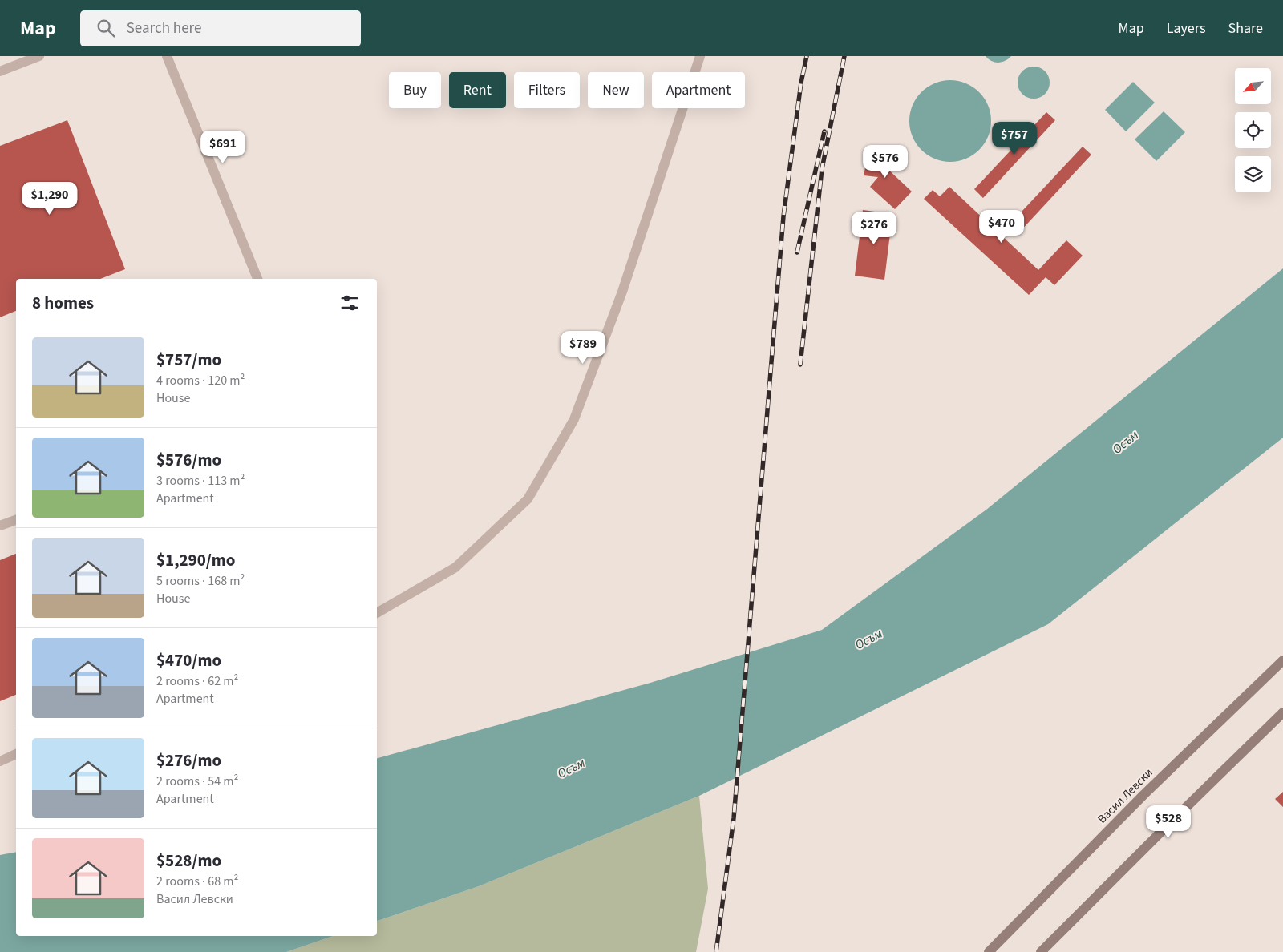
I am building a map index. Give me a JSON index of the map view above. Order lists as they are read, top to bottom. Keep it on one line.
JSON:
{"streets":{"main road":["Васил Левски"]},"water":["Осъм"],"north":"bottom left","page":{"header":"Map","search":"Search here","nav":["Map","Layers","Share"],"chip":["Buy","Rent","Filters","New","Apartment"],"price":["$757","$691","$576","$1,290","$470","$276","$789","$528"],"heading":"8 homes","list":[{"name":"$757/mo","note":"4 rooms · 120 m² · House"},{"name":"$576/mo","note":"3 rooms · 113 m² · Apartment"},{"name":"$1,290/mo","note":"5 rooms · 168 m² · House"},{"name":"$470/mo","note":"2 rooms · 62 m² · Apartment"},{"name":"$276/mo","note":"2 rooms · 54 m² · Apartment"},{"name":"$528/mo","note":"2 rooms · 68 m² · Васил Левски"}]}}
